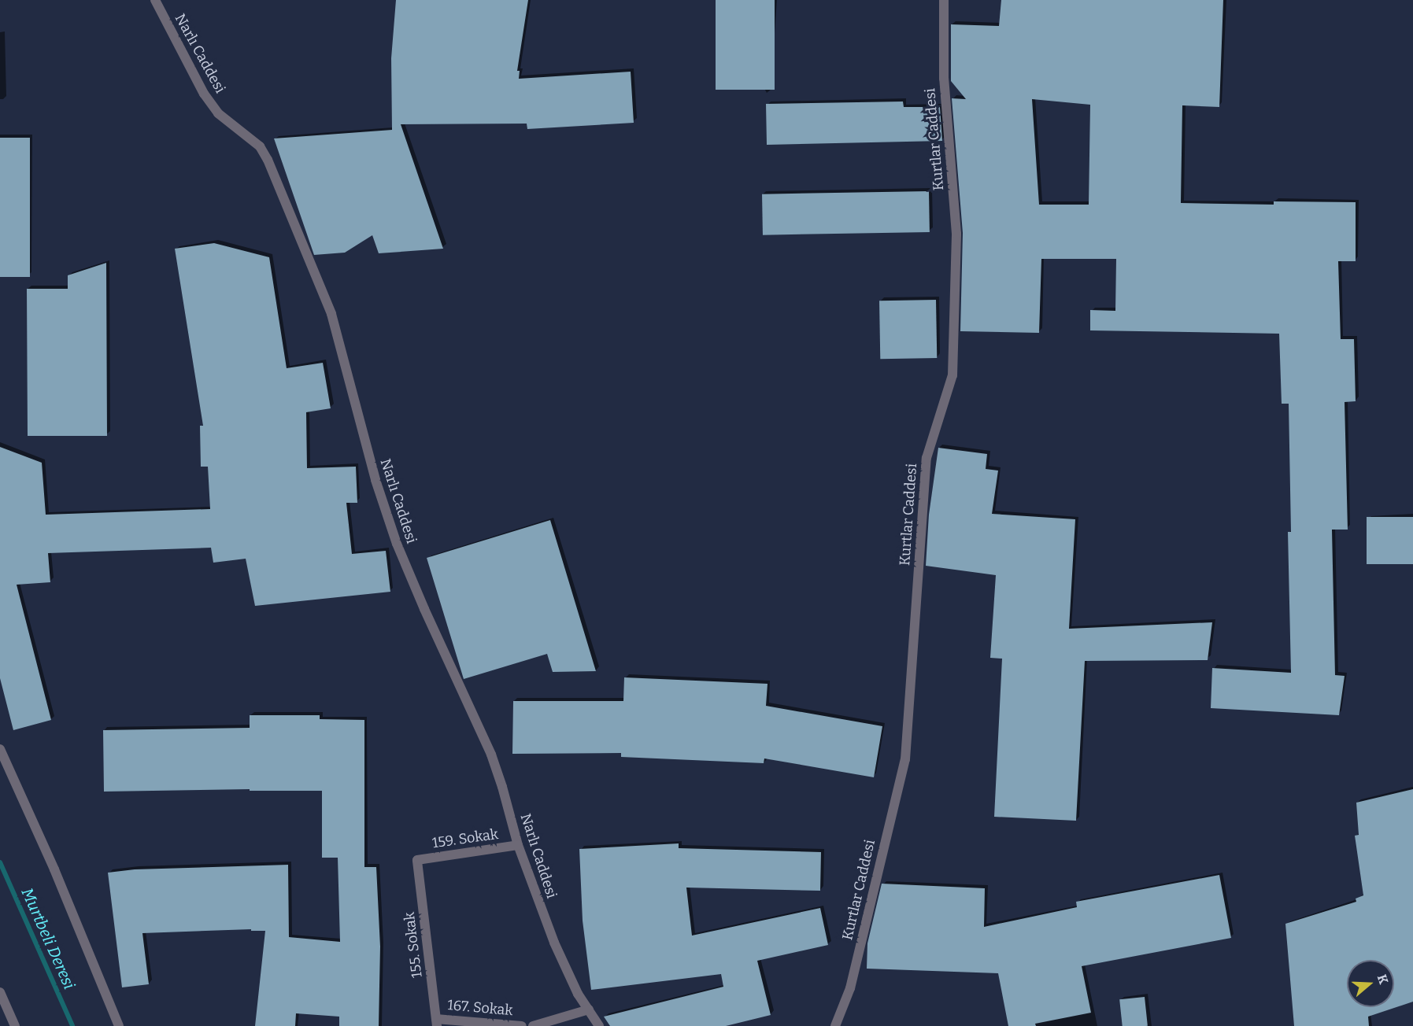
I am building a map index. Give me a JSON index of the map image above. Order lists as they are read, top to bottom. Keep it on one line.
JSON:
{"streets":{"street":["Narlı Caddesi","Kurtlar Caddesi","159. Sokak","155. Sokak","167. Sokak"]},"crossings":[["Narlı Caddesi","159. Sokak"],["159. Sokak","155. Sokak"],["155. Sokak","167. Sokak"]],"water":["Murtbeli Deresi"],"north":"right"}
